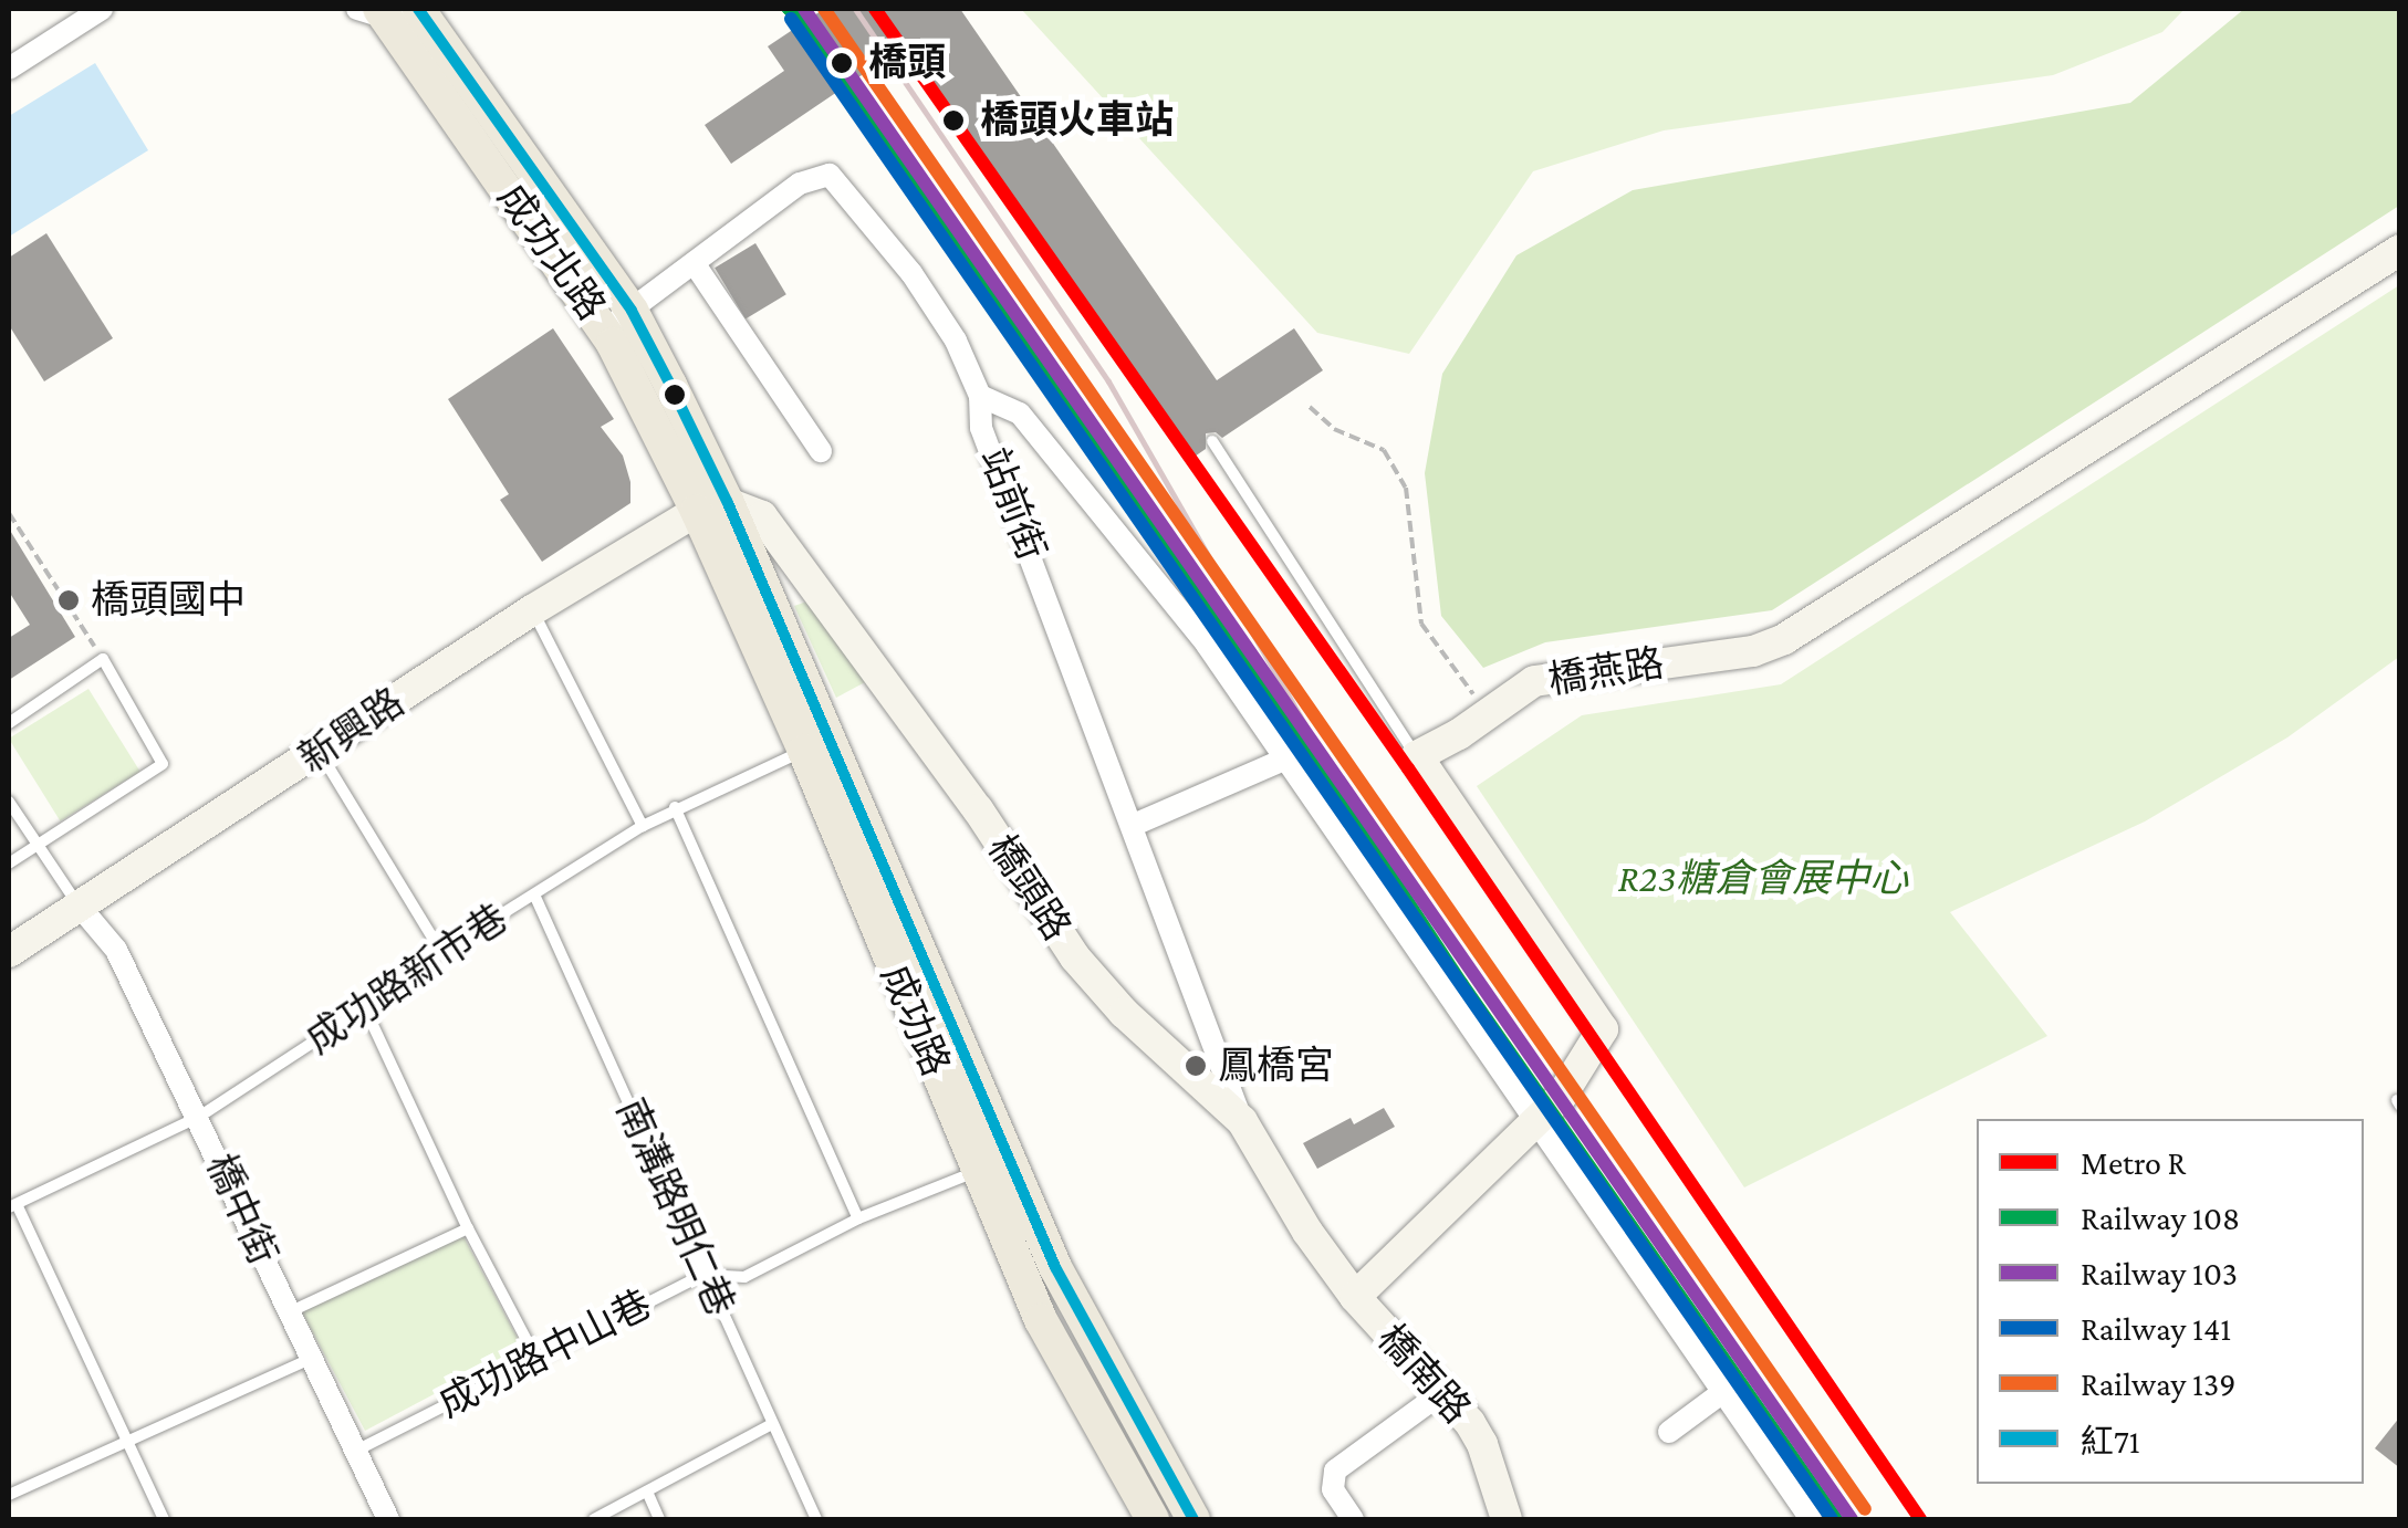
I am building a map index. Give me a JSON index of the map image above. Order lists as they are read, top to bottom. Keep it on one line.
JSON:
{"streets":{"main road":["成功北路","成功路"],"street":["站前街","橋燕路","新興路","橋頭路","橋中街","橋南路"],"lane":["成功路新市巷","南溝路明仁巷","成功路中山巷"]},"crossings":[["成功北路","站前街"],["成功北路","新興路"],["成功北路","橋頭路"],["成功北路","成功路"],["站前街","橋頭路"],["新興路","橋頭路"],["新興路","成功路"],["新興路","橋中街"],["橋頭路","成功路"],["橋頭路","橋南路"],["成功路新市巷","成功路"],["成功路新市巷","南溝路明仁巷"],["成功路新市巷","橋中街"],["成功路","成功路中山巷"],["南溝路明仁巷","成功路中山巷"],["橋中街","成功路中山巷"]],"parks":["R23糖倉會展中心"],"places":["橋頭","橋頭火車站","橋頭國中","鳳橋宮"],"lines":["metro line R","rail line 108","rail line 103","rail line 139","transit line 紅71","rail line 141"],"legend":["Metro R","Railway 108","Railway 103","Railway 141","Railway 139","紅71"]}
